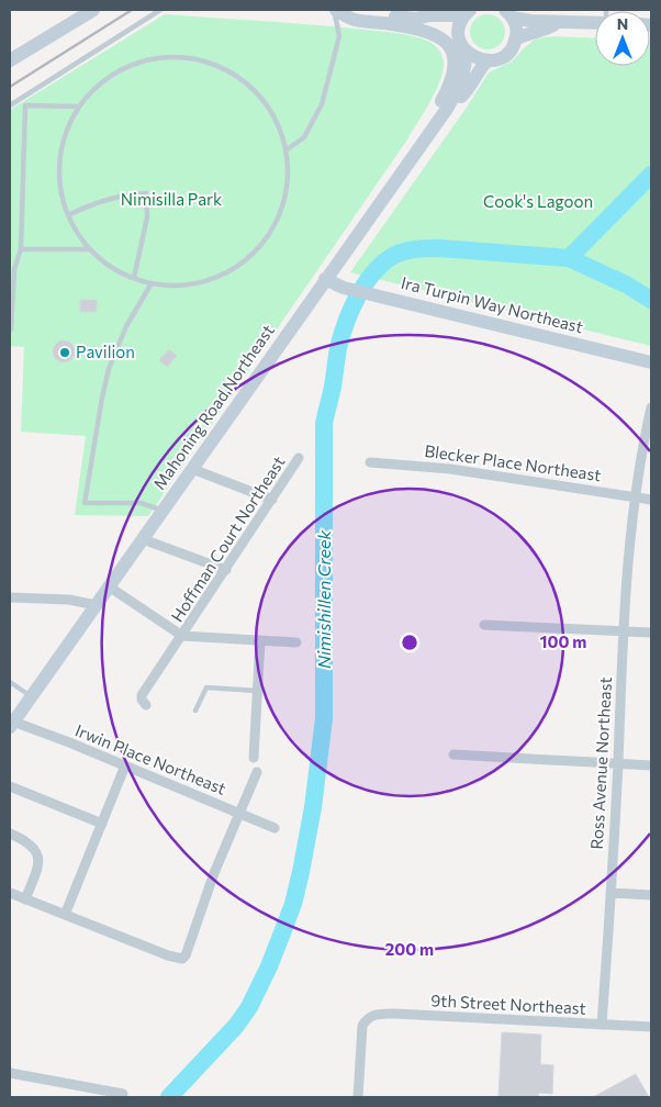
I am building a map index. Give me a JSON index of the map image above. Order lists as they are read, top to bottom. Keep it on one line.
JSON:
{"streets":{"main road":["Ira Turpin Way Northeast","Mahoning Road Northeast"],"street":["Blecker Place Northeast","Hoffman Court Northeast","Irwin Place Northeast","Ross Avenue Northeast","9th Street Northeast"]},"crossings":[["Ira Turpin Way Northeast","Mahoning Road Northeast"],["Mahoning Road Northeast","Irwin Place Northeast"],["Blecker Place Northeast","Ross Avenue Northeast"],["Ross Avenue Northeast","9th Street Northeast"]],"water":["Nimishillen Creek"],"parks":["Nimisilla Park","Cook's Lagoon"],"places":["Pavilion"],"north":"top","rings":["100 m","200 m"]}
